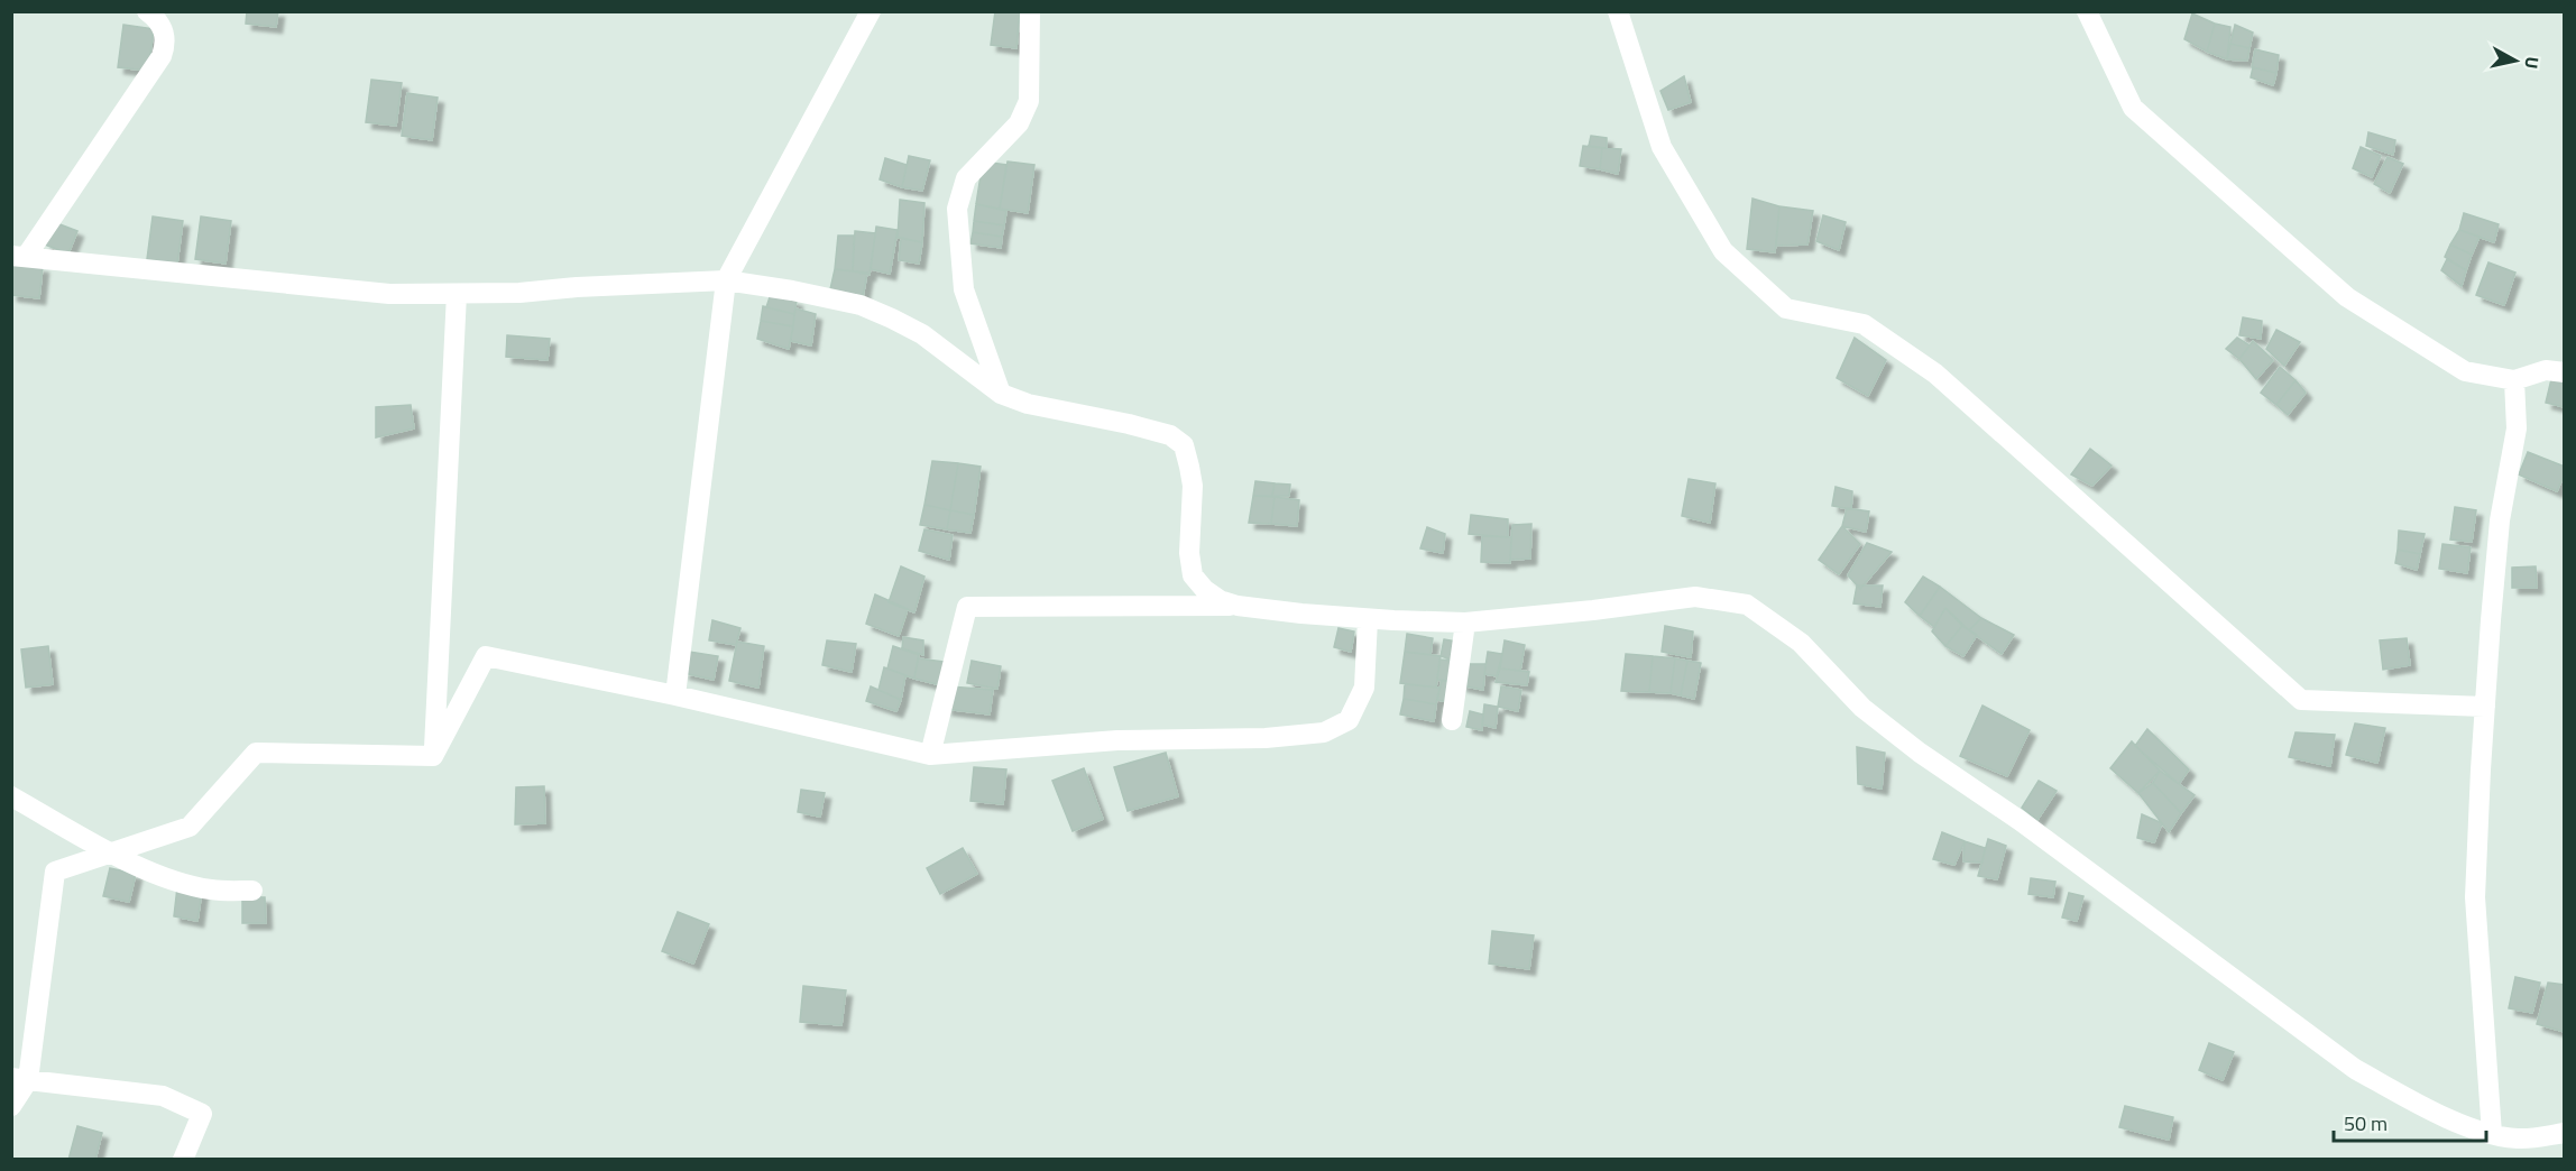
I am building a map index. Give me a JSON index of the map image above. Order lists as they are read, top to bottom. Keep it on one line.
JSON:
{"scale_bar":"50 m","north":"right"}
